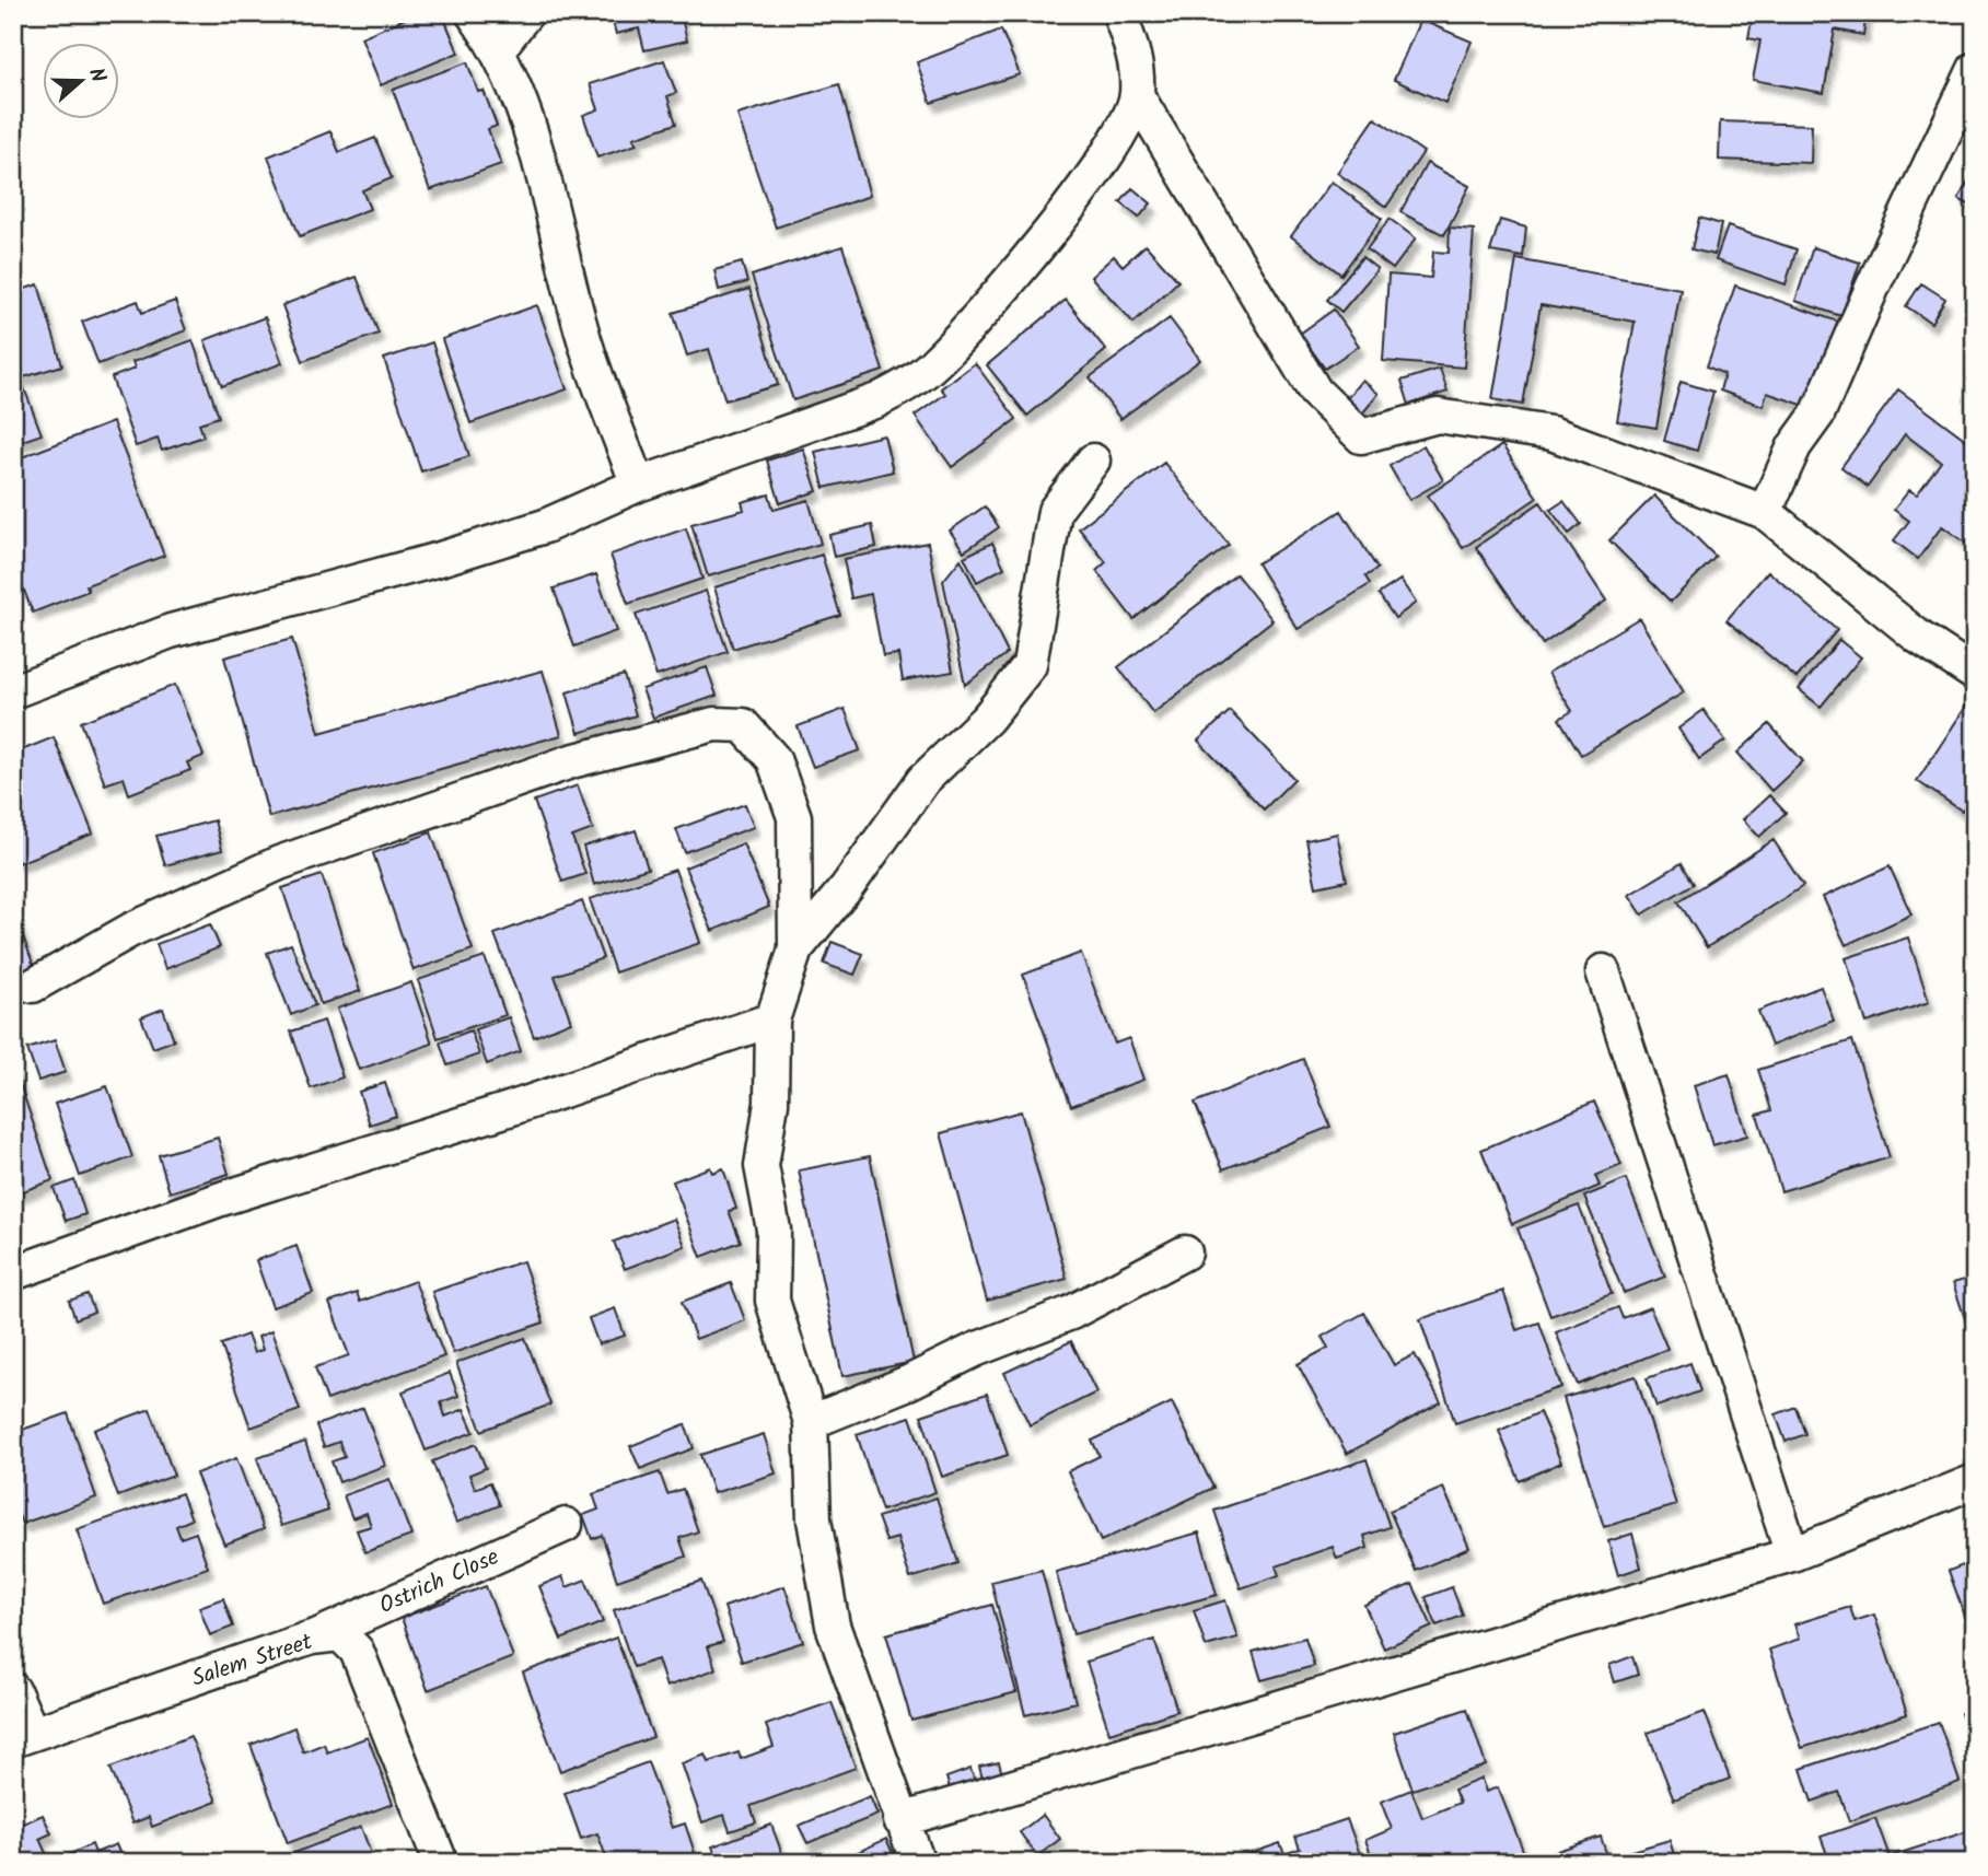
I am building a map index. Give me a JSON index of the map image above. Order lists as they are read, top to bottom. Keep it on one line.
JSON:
{"streets":{"street":["Ostrich Close","Salem Street"]},"crossings":[["Ostrich Close","Salem Street"]],"north":"right"}
